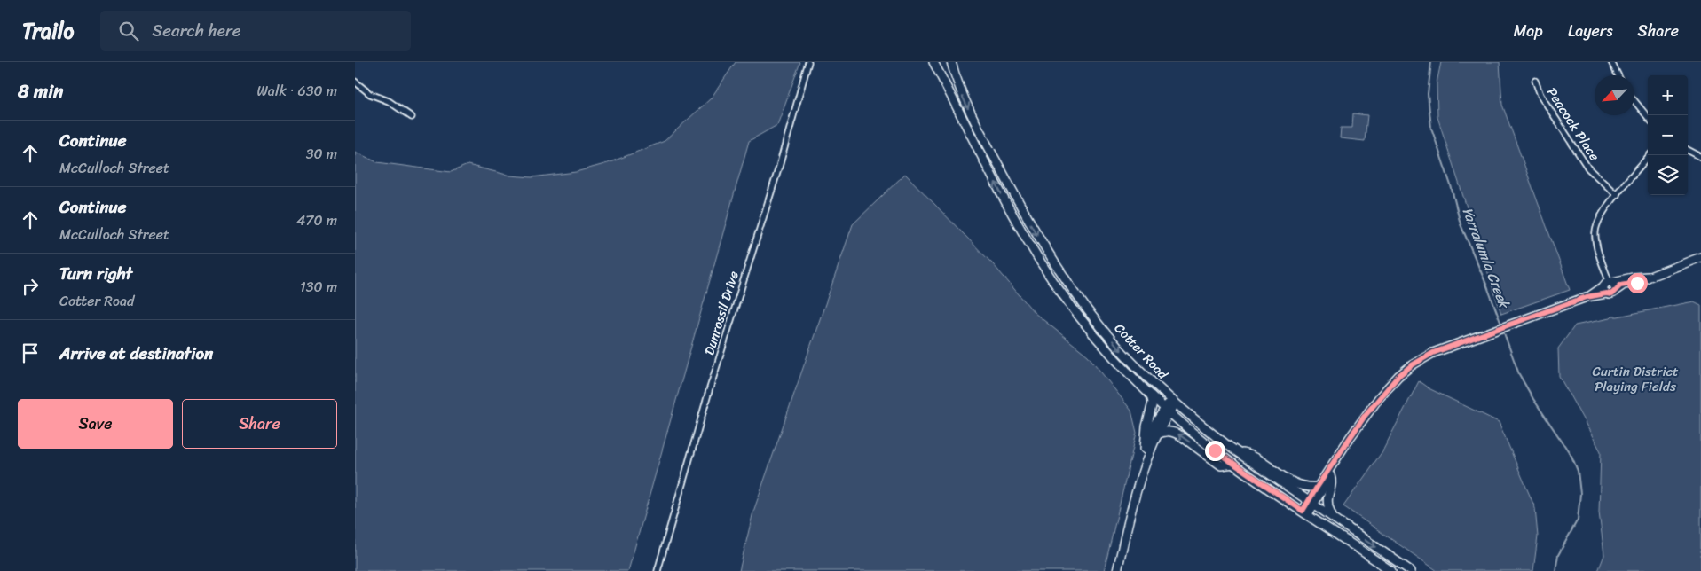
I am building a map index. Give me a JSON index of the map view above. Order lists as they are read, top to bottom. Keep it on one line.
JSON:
{"streets":{"main road":["Cotter Road"],"street":["Peacock Place","Dunrossil Drive"]},"water":["Yarralumla Creek"],"parks":["Curtin District Playing Fields"],"north":"bottom left","page":{"header":"Trailo","search":"Search here","nav":["Map","Layers","Share"],"heading":["8 min","Walk · 630 m"],"map_buttons":["+","−"],"list":[["Continue","McCulloch Street","30 m"],["Continue","McCulloch Street","470 m"],["Turn right","Cotter Road","130 m"],"Arrive at destination"],"buttons":["Save","Share"]}}
